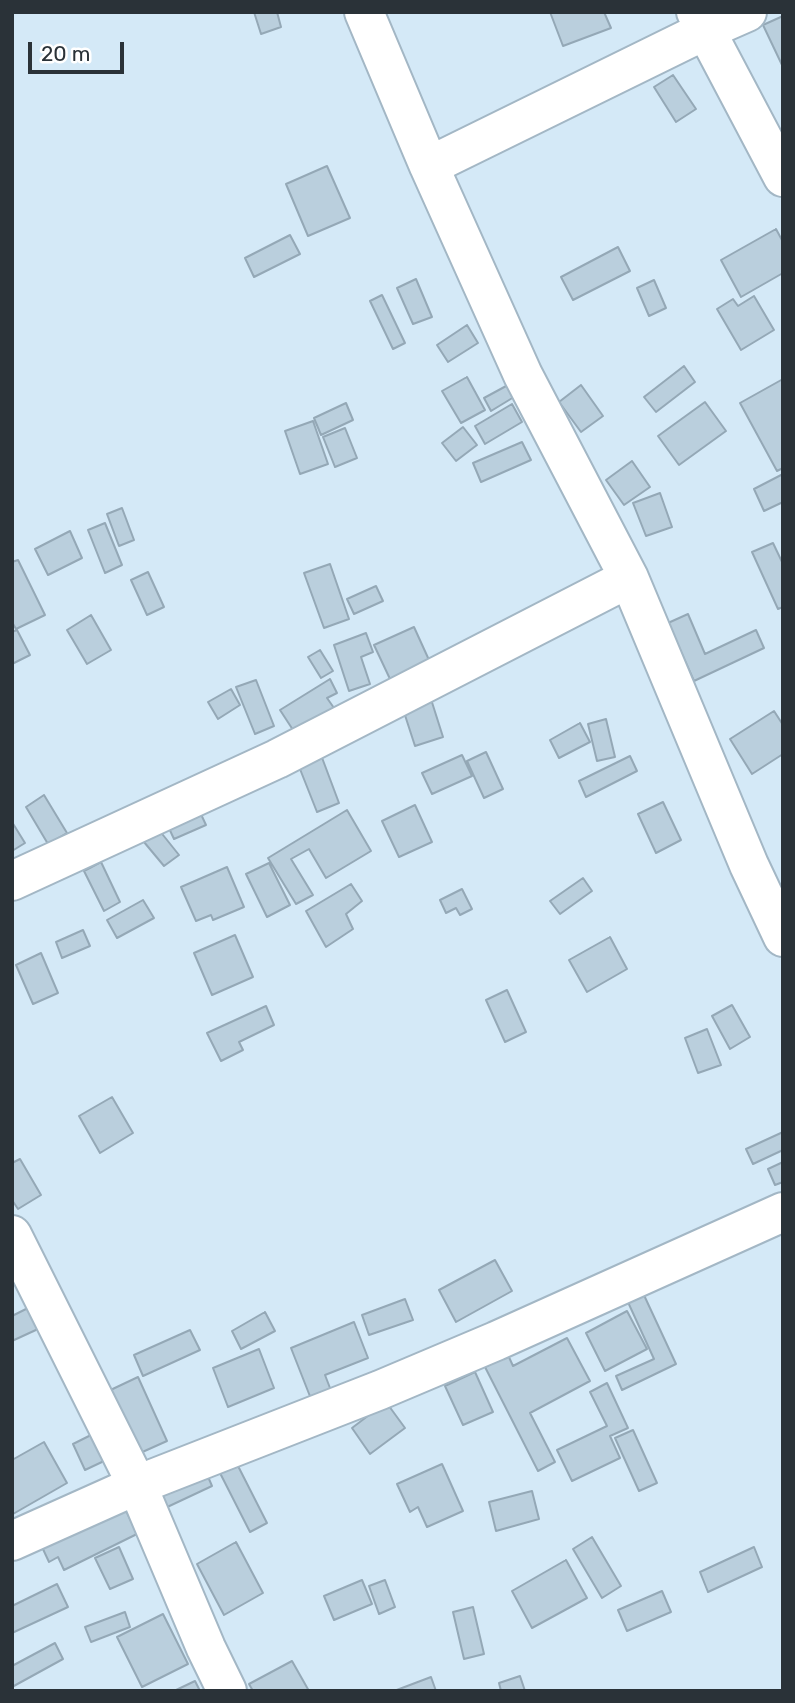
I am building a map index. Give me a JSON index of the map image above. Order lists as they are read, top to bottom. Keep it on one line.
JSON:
{"scale_bar":"20 m"}
